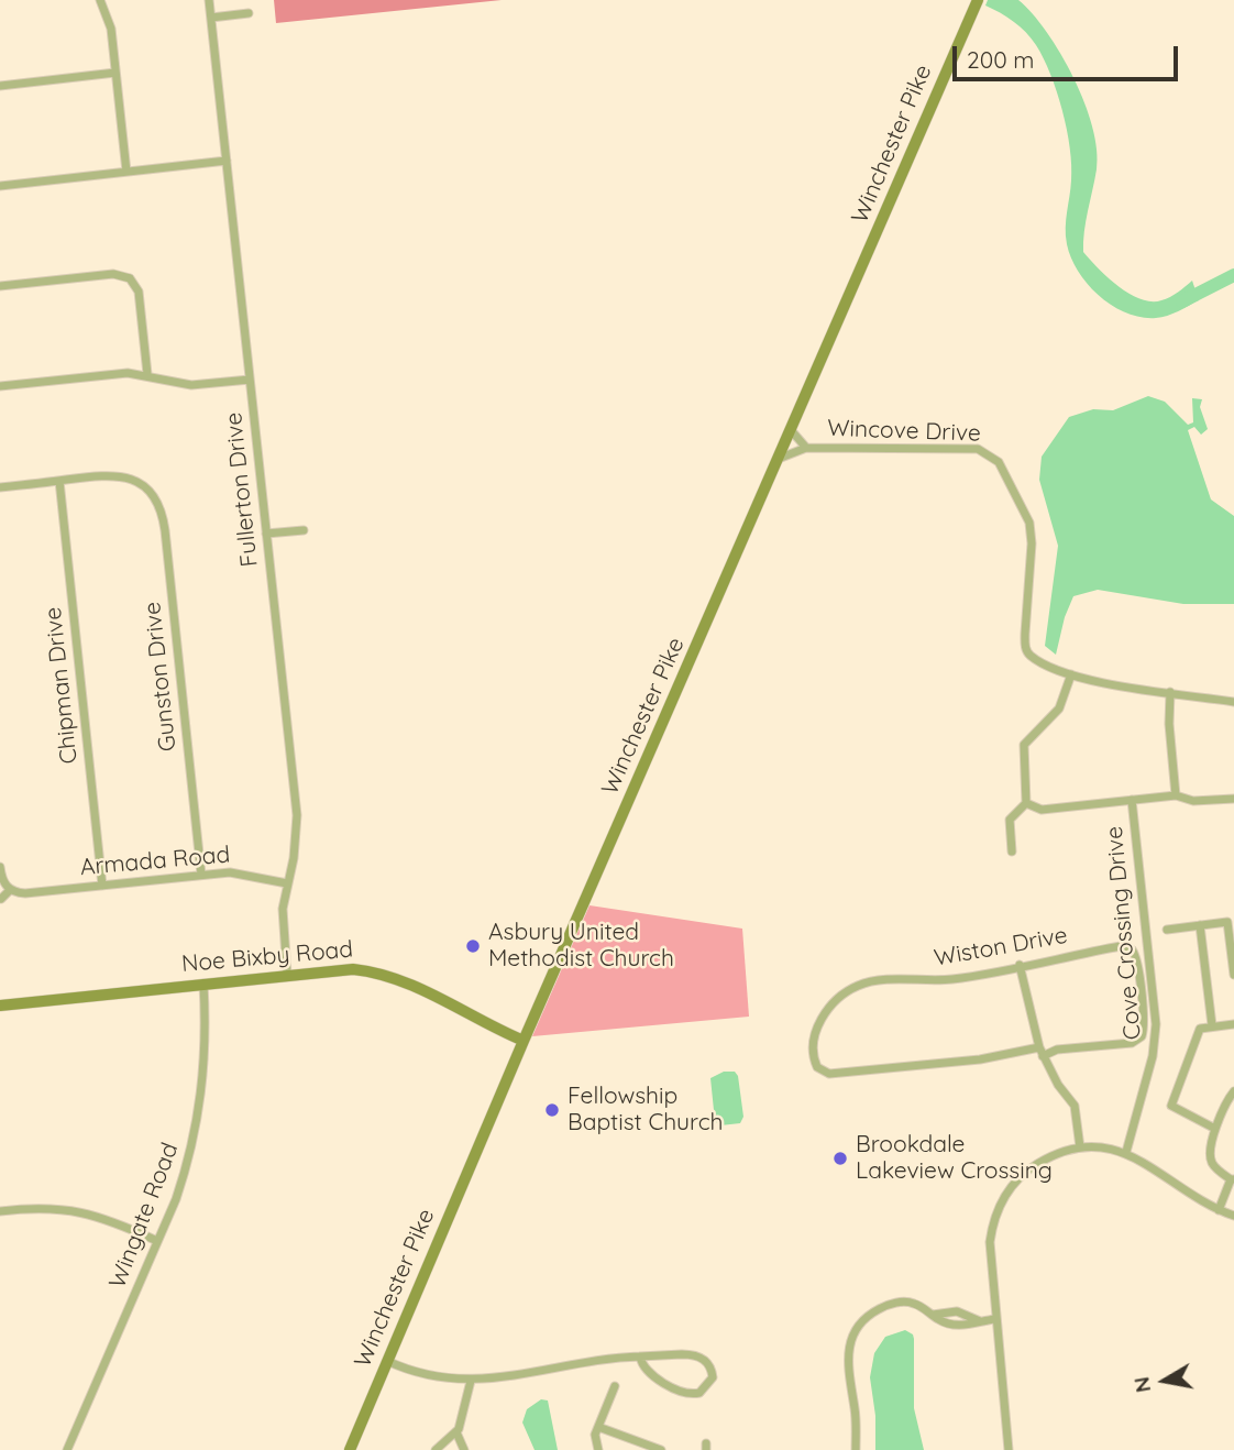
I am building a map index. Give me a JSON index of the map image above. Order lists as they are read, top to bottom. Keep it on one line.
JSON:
{"streets":{"main road":["Winchester Pike","Noe Bixby Road"],"street":["Wincove Drive","Fullerton Drive","Gunston Drive","Chipman Drive","Armada Road","Cove Crossing Drive","Wiston Drive","Wingate Road"]},"crossings":[["Winchester Pike","Wincove Drive"],["Winchester Pike","Noe Bixby Road"],["Fullerton Drive","Armada Road"],["Fullerton Drive","Noe Bixby Road"],["Gunston Drive","Chipman Drive"],["Gunston Drive","Armada Road"],["Chipman Drive","Armada Road"],["Noe Bixby Road","Wingate Road"]],"places":["Asbury United Methodist Church","Fellowship Baptist Church","Brookdale Lakeview Crossing"],"scale_bar":"200 m","north":"left"}
